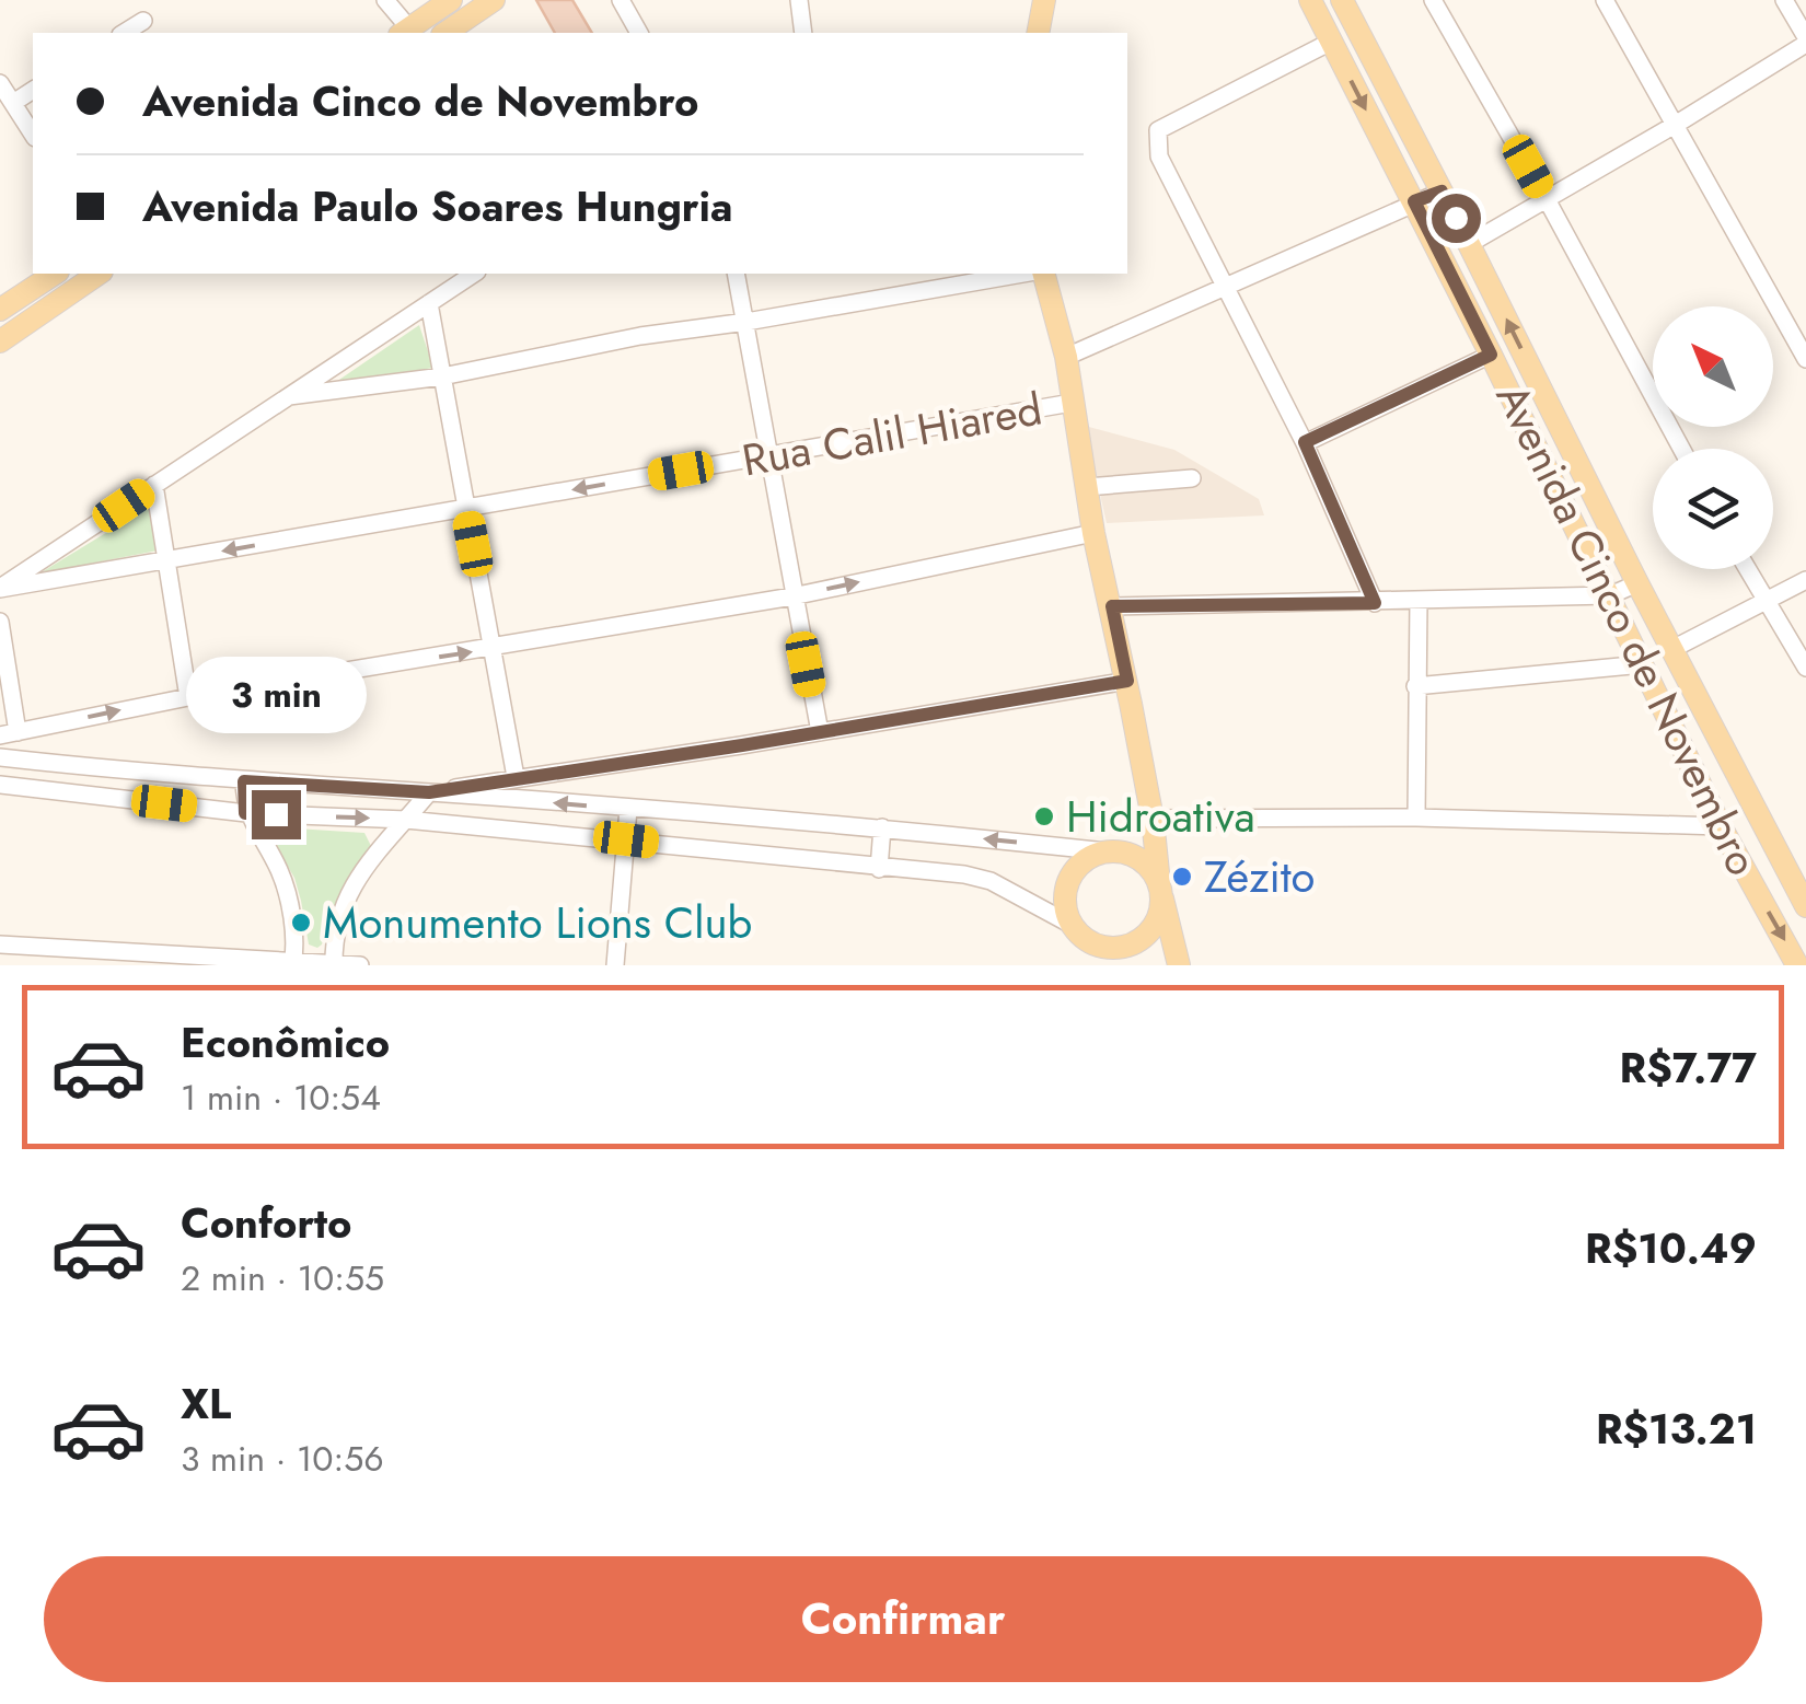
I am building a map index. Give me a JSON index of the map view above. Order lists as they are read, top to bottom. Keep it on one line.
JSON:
{"streets":{"main road":["Avenida Cinco de Novembro"],"street":["Rua Calil Hiared"]},"places":["Hidroativa","Zézito","Monumento Lions Club"],"north":"top left","page":{"banner":["Avenida Cinco de Novembro","Avenida Paulo Soares Hungria"],"bubble":"3 min","list":[{"name":"Econômico","note":"1 min · 10:54","value":"R$7.77"},{"name":"Conforto","note":"2 min · 10:55","value":"R$10.49"},{"name":"XL","note":"3 min · 10:56","value":"R$13.21"}],"buttons":"Confirmar"}}
